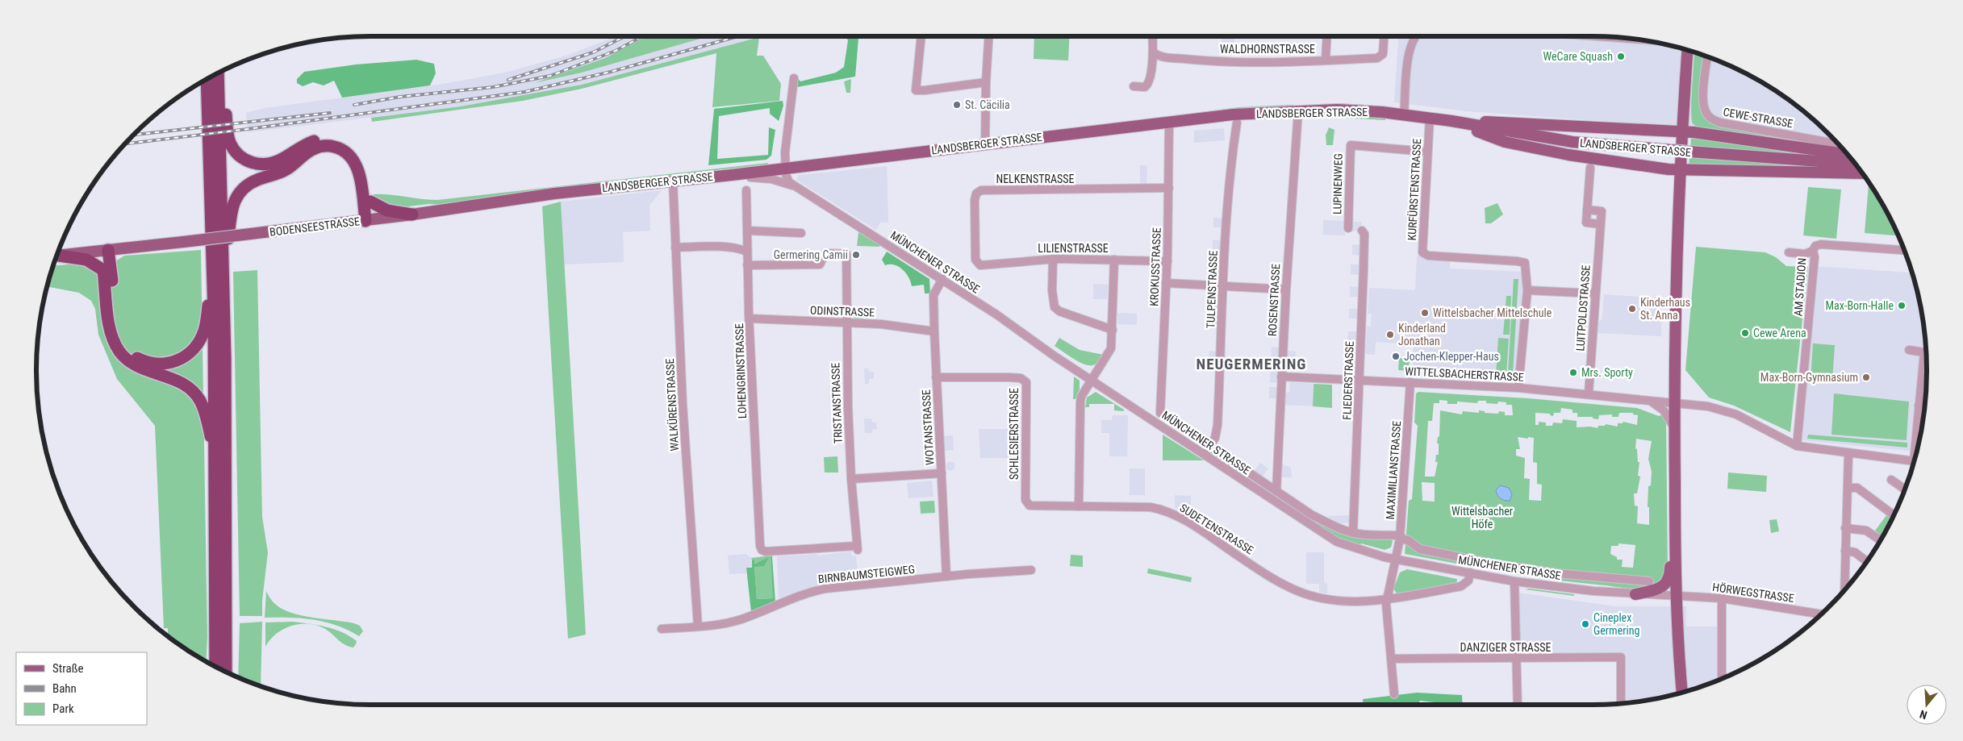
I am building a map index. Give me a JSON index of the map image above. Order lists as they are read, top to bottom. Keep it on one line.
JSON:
{"streets":{"main road":["LANDSBERGER STRASSE","BODENSEESTRASSE"],"street":["WALDHORNSTRASSE","CEWE-STRASSE","NELKENSTRASSE","LUPINENWEG","KURFÜRSTENSTRASSE","LILIENSTRASSE","MÜNCHENER STRASSE","KROKUSSTRASSE","AM STADION","TULPENSTRASSE","ROSENSTRASSE","LUITPOLDSTRASSE","ODINSTRASSE","LOHENGRINSTRASSE","WITTELSBACHERSTRASSE","FLIEDERSTRASSE","TRISTANSTRASSE","WALKÜRENSTRASSE","WOTANSTRASSE","SCHLESIERSTRASSE","MAXIMILIANSTRASSE","SUDETENSTRASSE","BIRNBAUMSTEIGWEG","HÖRWEGSTRASSE","DANZIGER STRASSE"]},"crossings":[["LANDSBERGER STRASSE","KURFÜRSTENSTRASSE"],["LANDSBERGER STRASSE","BODENSEESTRASSE"],["LANDSBERGER STRASSE","MÜNCHENER STRASSE"],["LANDSBERGER STRASSE","KROKUSSTRASSE"],["LANDSBERGER STRASSE","ROSENSTRASSE"],["LANDSBERGER STRASSE","WALKÜRENSTRASSE"],["NELKENSTRASSE","LILIENSTRASSE"],["NELKENSTRASSE","KROKUSSTRASSE"],["LUPINENWEG","KURFÜRSTENSTRASSE"],["KURFÜRSTENSTRASSE","WITTELSBACHERSTRASSE"],["LILIENSTRASSE","KROKUSSTRASSE"],["MÜNCHENER STRASSE","KROKUSSTRASSE"],["MÜNCHENER STRASSE","TULPENSTRASSE"],["MÜNCHENER STRASSE","WOTANSTRASSE"],["MÜNCHENER STRASSE","MAXIMILIANSTRASSE"],["MÜNCHENER STRASSE","SUDETENSTRASSE"],["MÜNCHENER STRASSE","HÖRWEGSTRASSE"],["KROKUSSTRASSE","TULPENSTRASSE"],["AM STADION","WITTELSBACHERSTRASSE"],["ROSENSTRASSE","WITTELSBACHERSTRASSE"],["LUITPOLDSTRASSE","WITTELSBACHERSTRASSE"],["ODINSTRASSE","LOHENGRINSTRASSE"],["ODINSTRASSE","TRISTANSTRASSE"],["ODINSTRASSE","WOTANSTRASSE"],["LOHENGRINSTRASSE","TRISTANSTRASSE"],["WITTELSBACHERSTRASSE","FLIEDERSTRASSE"],["WITTELSBACHERSTRASSE","MAXIMILIANSTRASSE"],["WALKÜRENSTRASSE","BIRNBAUMSTEIGWEG"],["WOTANSTRASSE","SCHLESIERSTRASSE"],["WOTANSTRASSE","BIRNBAUMSTEIGWEG"],["SCHLESIERSTRASSE","SUDETENSTRASSE"],["MAXIMILIANSTRASSE","SUDETENSTRASSE"],["MAXIMILIANSTRASSE","DANZIGER STRASSE"]],"districts":["NEUGERMERING"],"parks":["Wittelsbacher Höfe"],"places":["WeCare Squash","St. Cäcilia","Germering Camii","Max-Born-Halle","Kinderhaus St. Anna","Wittelsbacher Mittelschule","Cewe Arena","Kinderland Jonathan","Jochen-Klepper-Haus","Mrs. Sporty","Max-Born-Gymnasium","Cineplex Germering"],"legend":["Straße","Bahn","Park"],"north":"bottom"}
